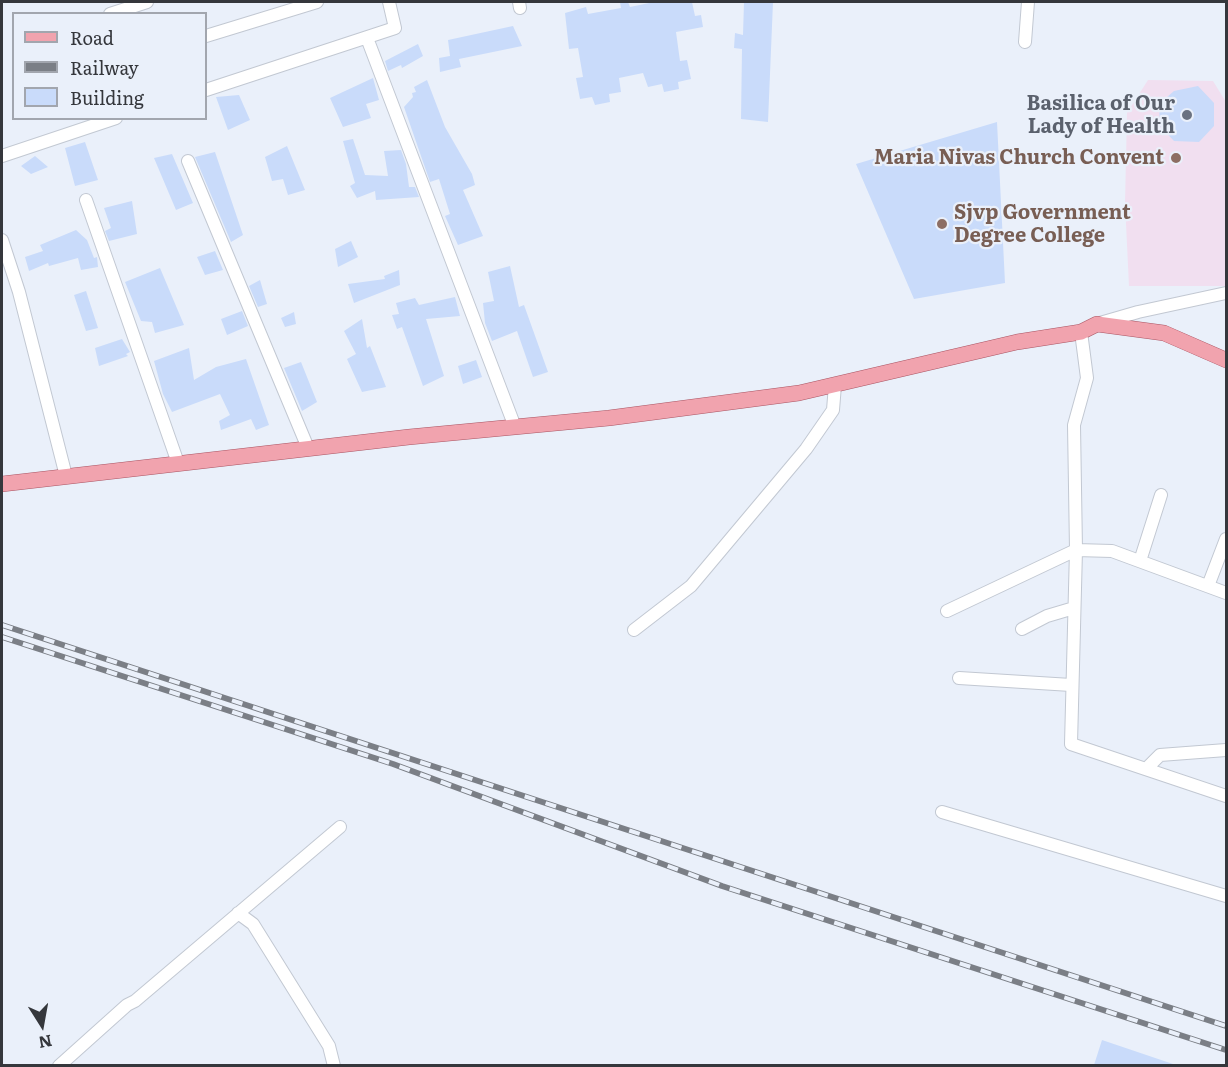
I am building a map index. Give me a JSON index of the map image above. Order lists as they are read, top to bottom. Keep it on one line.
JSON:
{"places":["Basilica of Our Lady of Health","Maria Nivas Church Convent","Sjvp Government Degree College"],"legend":["Road","Railway","Building"],"north":"bottom"}
